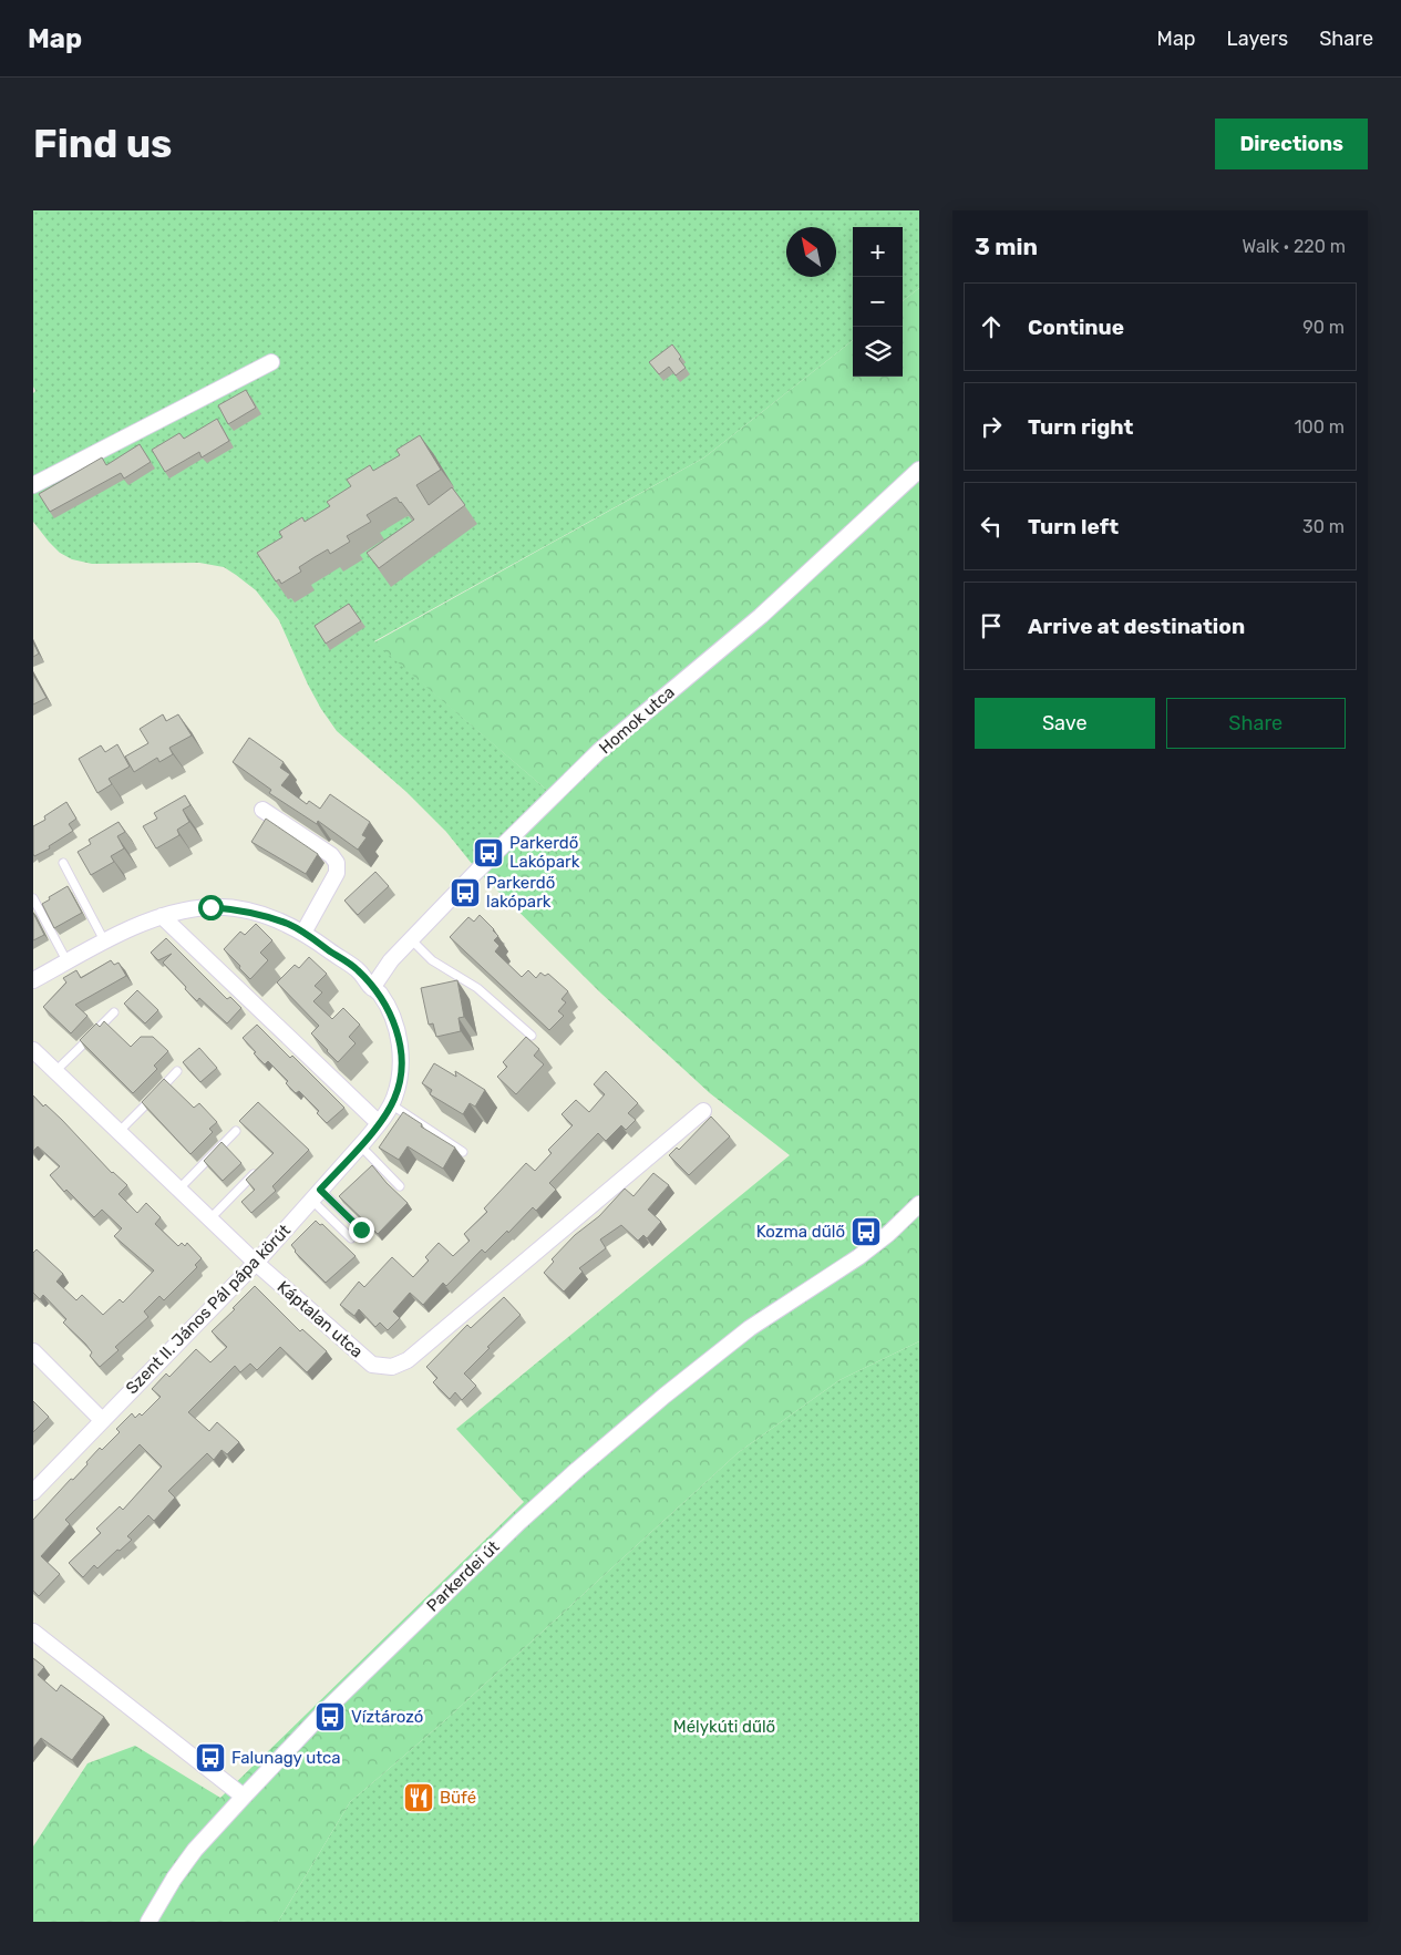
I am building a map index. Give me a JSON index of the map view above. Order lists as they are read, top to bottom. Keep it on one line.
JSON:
{"streets":{"street":["Homok utca","Szent II. János Pál pápa körút","Káptalan utca","Parkerdei út"]},"crossings":[["Homok utca","Szent II. János Pál pápa körút"],["Szent II. János Pál pápa körút","Káptalan utca"]],"parks":["Mélykúti dűlő"],"places":{"bus stop":["Parkerdő Lakópark","Parkerdő lakópark","Kozma dűlő","Víztározó","Falunagy utca"],"restaurant":["Büfé"]},"north":"top left","page":{"header":"Map","nav":["Map","Layers","Share"],"buttons":["Directions",["Save","Share"]],"title":"Find us","heading":["3 min","Walk · 220 m"],"map_buttons":["+","−"],"list":[["Continue","90 m"],["Turn right","100 m"],["Turn left","30 m"],"Arrive at destination"]}}
